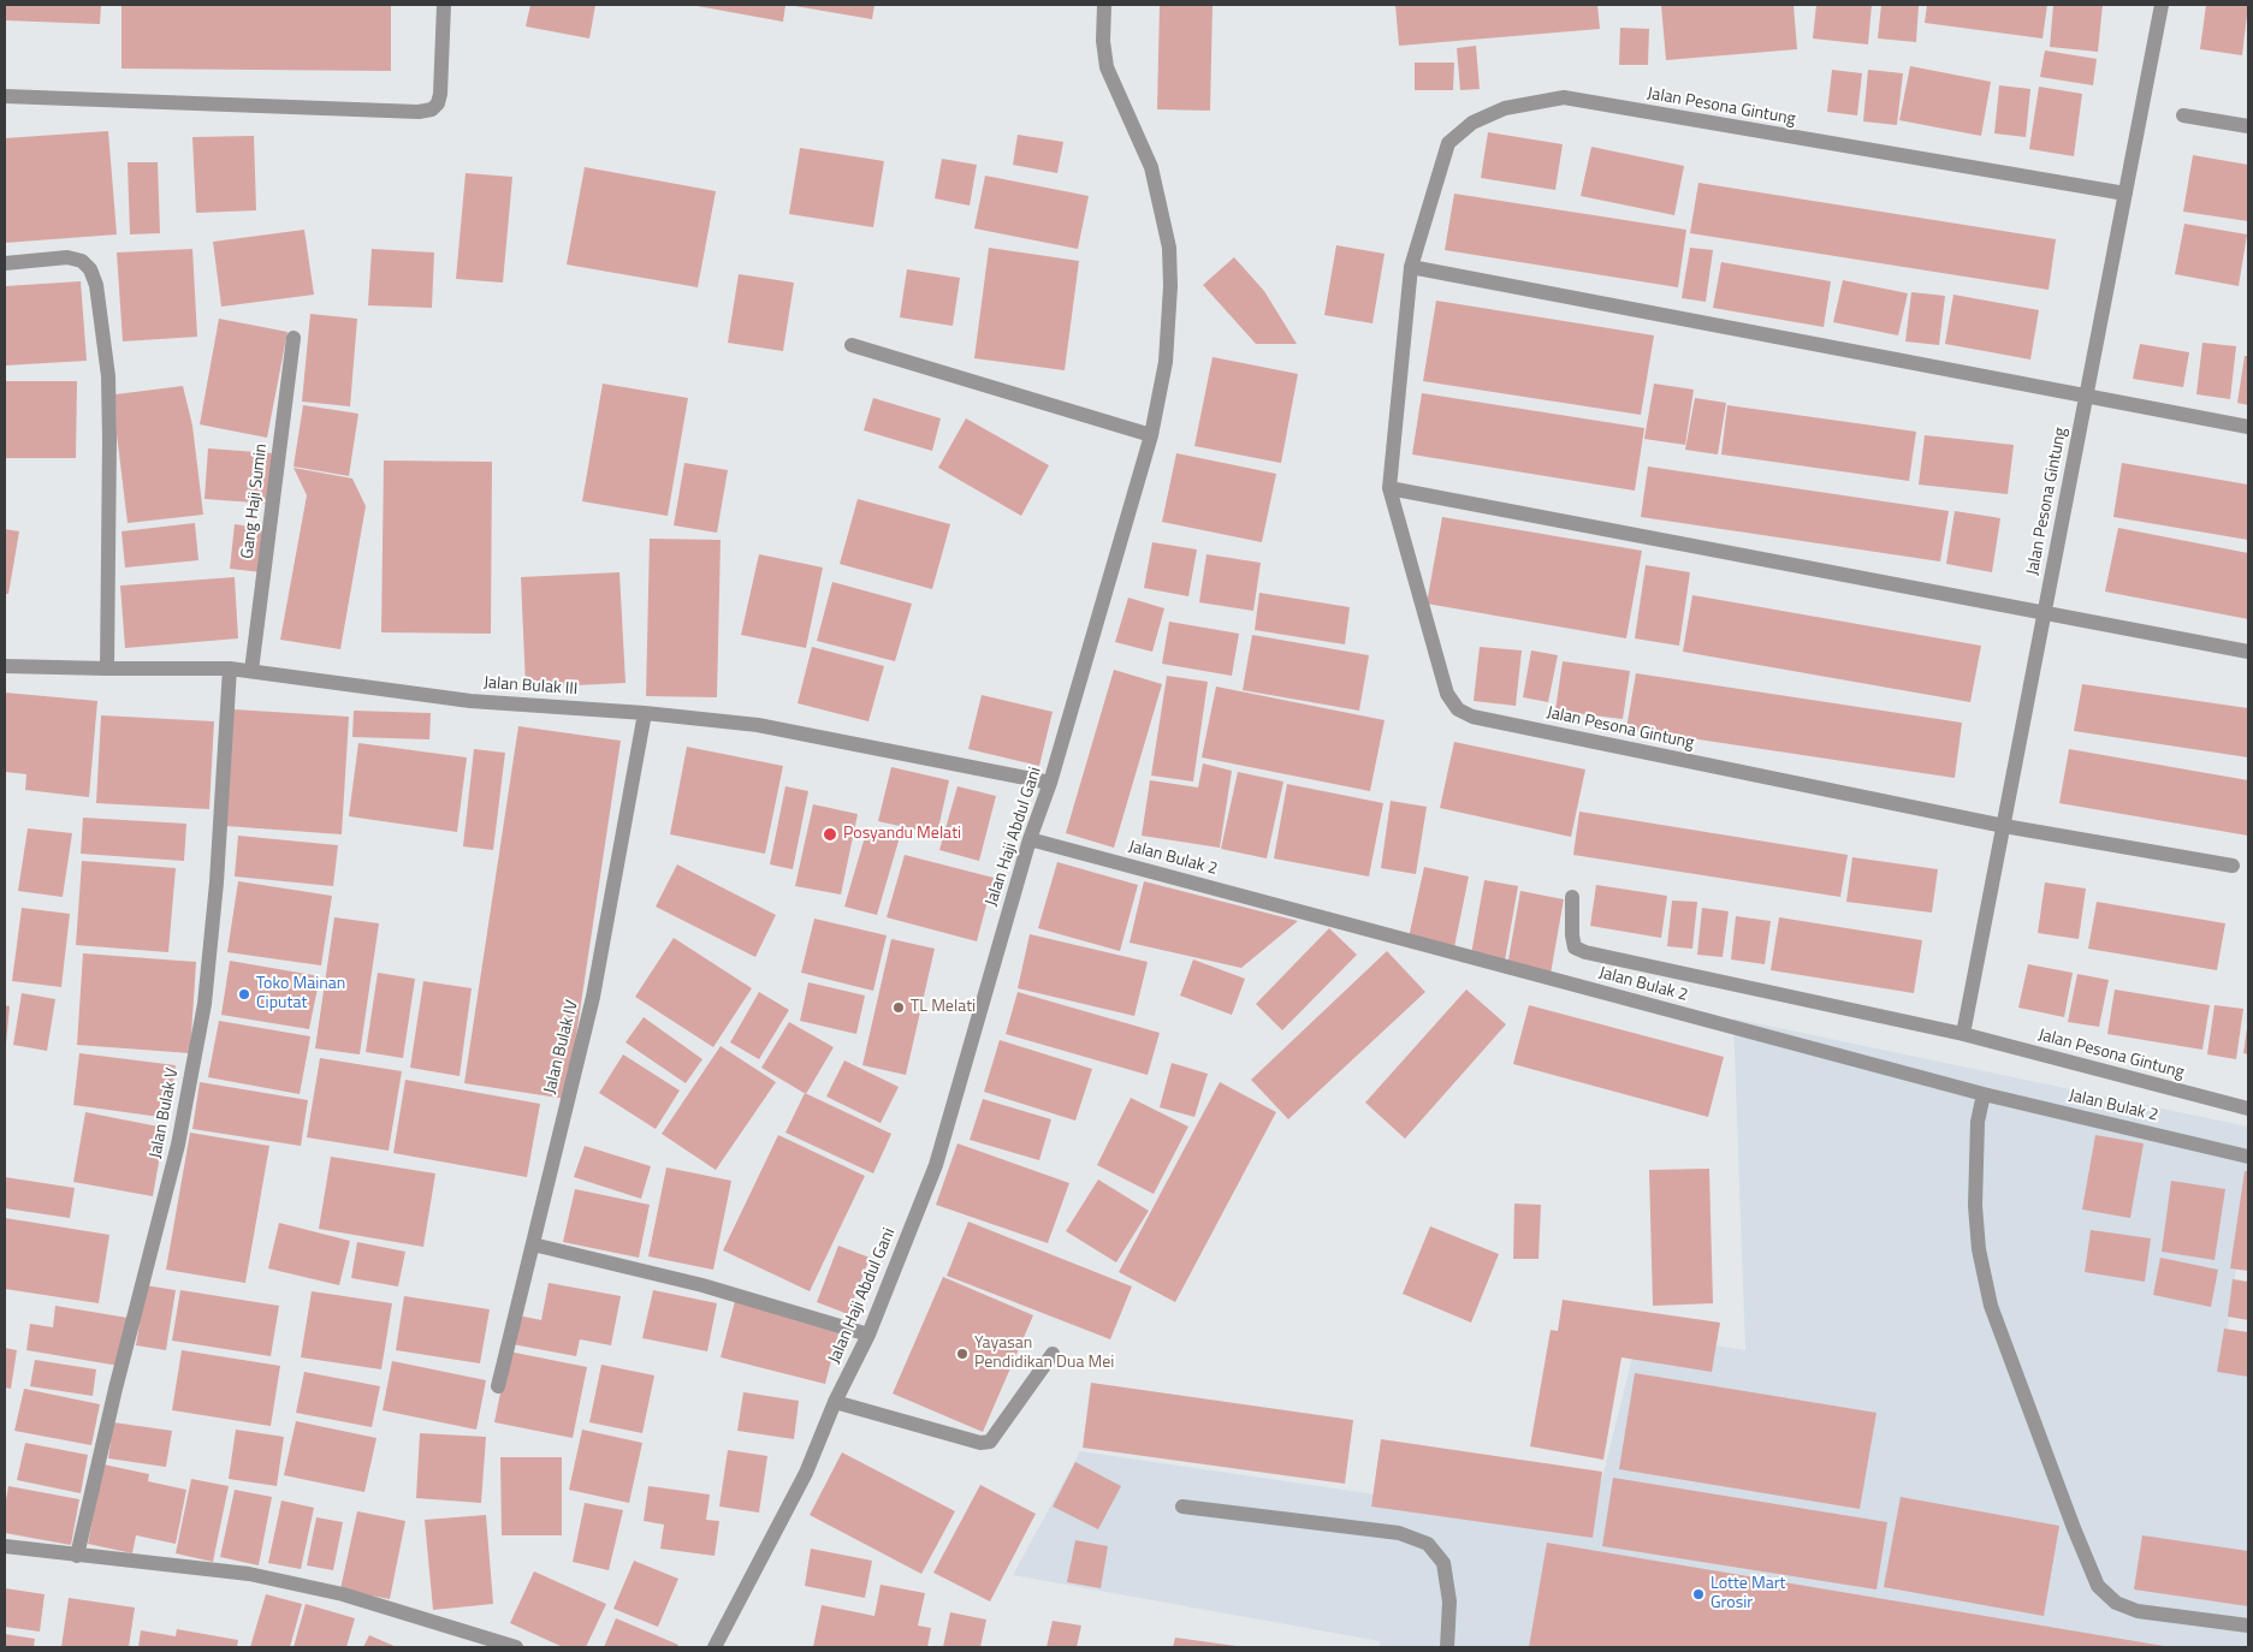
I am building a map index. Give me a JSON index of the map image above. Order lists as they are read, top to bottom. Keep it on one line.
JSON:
{"streets":{"street":["Jalan Pesona Gintung","Gang Haji Sumin","Jalan Bulak III","Jalan Haji Abdul Gani","Jalan Bulak 2","Jalan Bulak IV","Jalan Bulak V"]},"crossings":[["Gang Haji Sumin","Jalan Bulak III"],["Jalan Bulak III","Jalan Haji Abdul Gani"],["Jalan Bulak III","Jalan Bulak IV"],["Jalan Bulak III","Jalan Bulak V"],["Jalan Haji Abdul Gani","Jalan Bulak 2"]],"places":["Posyandu Melati","Toko Mainan Ciputat","TL Melati","Yayasan Pendidikan Dua Mei","Lotte Mart Grosir"]}
